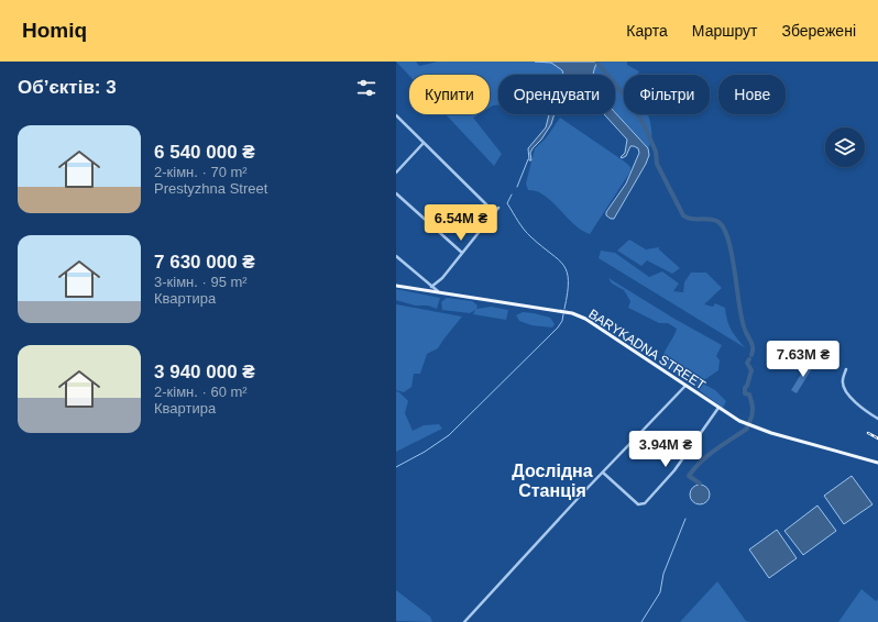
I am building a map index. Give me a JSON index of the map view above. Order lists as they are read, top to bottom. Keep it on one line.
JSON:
{"streets":{"main road":["BARYKADNA STREET"]},"districts":["Дослідна Станція"],"page":{"header":"Homiq","nav":["Карта","Маршрут","Збережені"],"heading":"Об’єктів: 3","chip":["Купити","Орендувати","Фільтри","Нове"],"list":[{"name":"6 540 000 ₴","note":"2-кімн. · 70 m² · Prestyzhna Street"},{"name":"7 630 000 ₴","note":"3-кімн. · 95 m² · Квартира"},{"name":"3 940 000 ₴","note":"2-кімн. · 60 m² · Квартира"}],"price":["6.54M ₴","7.63M ₴","3.94M ₴"]}}
